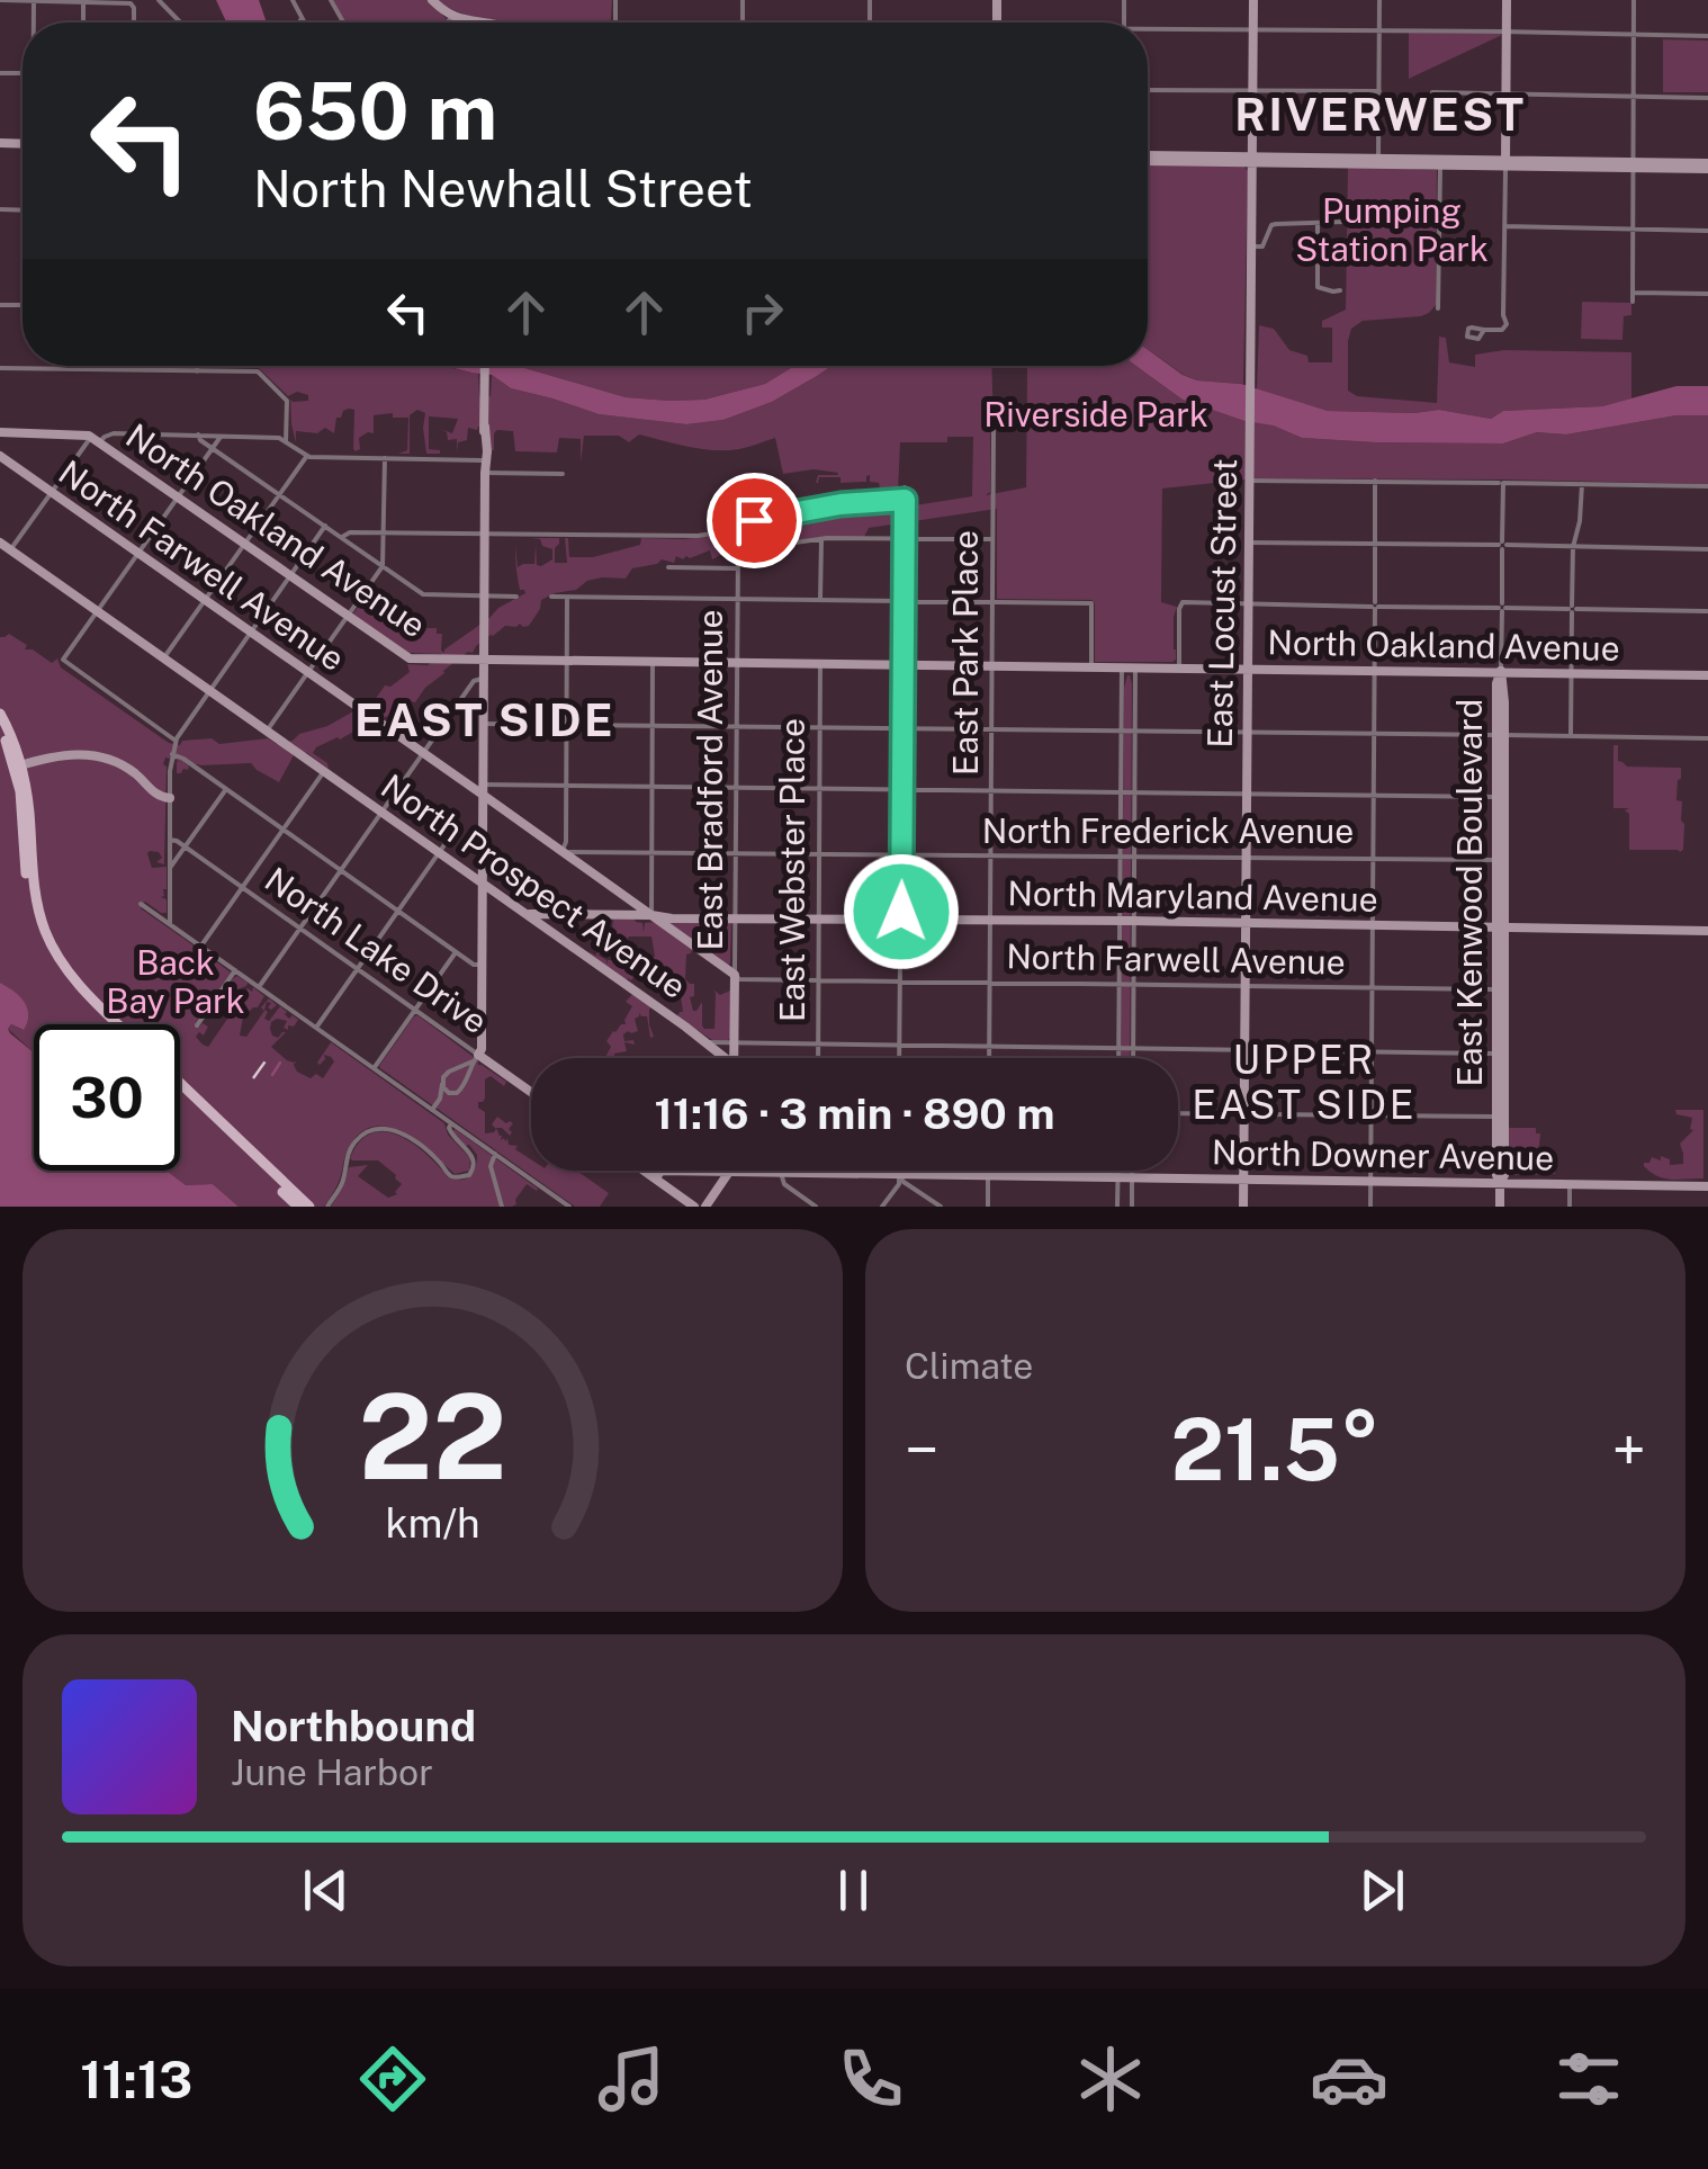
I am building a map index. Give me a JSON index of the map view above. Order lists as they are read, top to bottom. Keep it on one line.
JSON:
{"streets":{"main road":["North Oakland Avenue","North Farwell Avenue","East Locust Street","East Bradford Avenue","North Prospect Avenue","East Kenwood Boulevard","North Maryland Avenue","North Lake Drive","North Downer Avenue"],"street":["East Park Place","North Frederick Avenue","East Webster Place"]},"crossings":[["North Oakland Avenue","East Locust Street"],["North Oakland Avenue","East Park Place"],["North Oakland Avenue","East Bradford Avenue"],["North Oakland Avenue","East Webster Place"],["North Oakland Avenue","East Kenwood Boulevard"],["North Farwell Avenue","East Locust Street"],["North Farwell Avenue","East Park Place"],["North Farwell Avenue","East Bradford Avenue"],["North Farwell Avenue","North Frederick Avenue"],["North Farwell Avenue","East Webster Place"],["North Farwell Avenue","East Kenwood Boulevard"],["North Farwell Avenue","North Maryland Avenue"],["East Locust Street","North Frederick Avenue"],["East Locust Street","North Prospect Avenue"],["East Locust Street","North Maryland Avenue"],["East Locust Street","North Downer Avenue"],["East Park Place","North Frederick Avenue"],["East Park Place","North Prospect Avenue"],["East Park Place","North Maryland Avenue"],["East Bradford Avenue","North Frederick Avenue"],["East Bradford Avenue","North Prospect Avenue"],["East Bradford Avenue","North Maryland Avenue"],["North Frederick Avenue","East Webster Place"],["North Frederick Avenue","East Kenwood Boulevard"],["East Webster Place","North Prospect Avenue"],["East Webster Place","North Maryland Avenue"],["North Prospect Avenue","East Kenwood Boulevard"],["North Prospect Avenue","North Maryland Avenue"],["East Kenwood Boulevard","North Maryland Avenue"],["East Kenwood Boulevard","North Downer Avenue"]],"districts":["RIVERWEST","EAST SIDE","UPPER EAST SIDE"],"parks":["Pumping Station Park","Riverside Park","Back Bay Park"],"page":{"turn":["650 m","North Newhall Street"],"limit":"30","trip":"11:16 · 3 min · 890 m","tile":"Climate","heat":["−","21.5°","+"],"song":["Northbound","June Harbor"],"tabs":"11:13","gauge":["22","km/h"]}}
